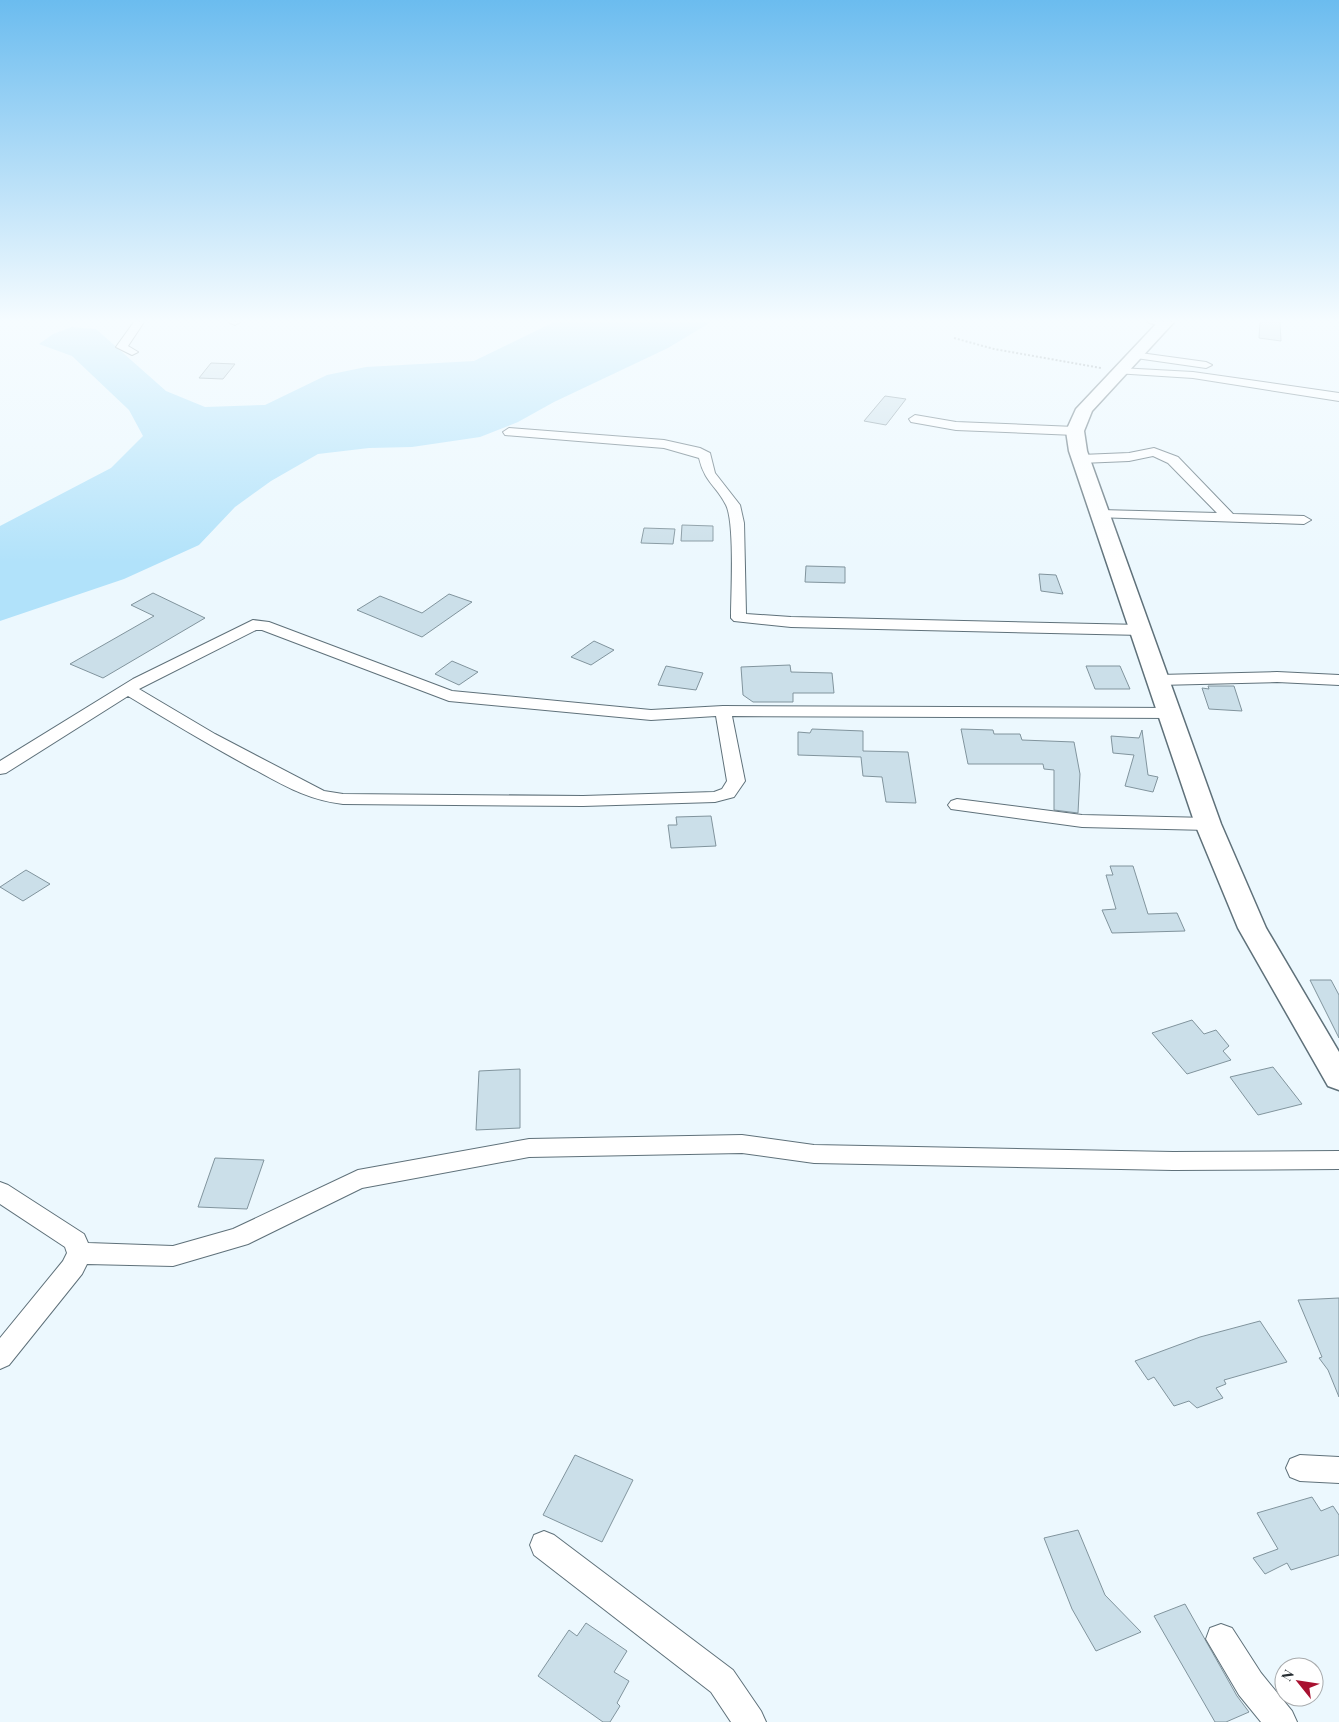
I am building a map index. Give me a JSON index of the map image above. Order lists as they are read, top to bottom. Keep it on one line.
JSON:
{"north":"top left"}
